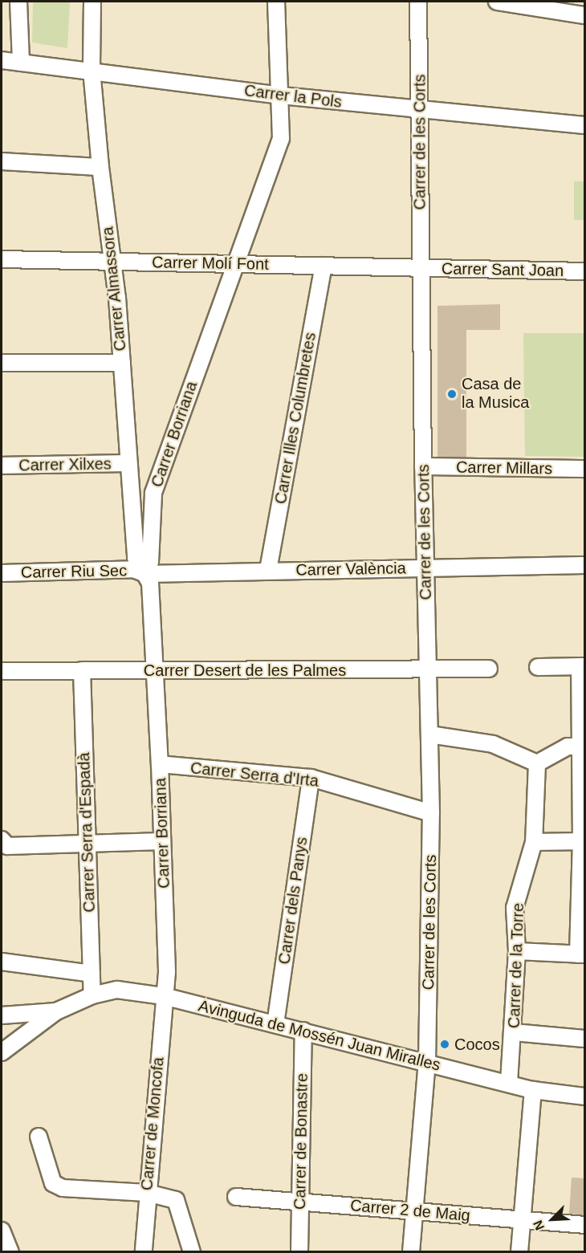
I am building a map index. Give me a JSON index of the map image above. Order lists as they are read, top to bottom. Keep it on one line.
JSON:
{"streets":{"street":["Carrer la Pols","Carrer de les Corts","Carrer Molí Font","Carrer Sant Joan","Carrer Almassora","Carrer Illes Columbretes","Carrer Borriana","Carrer Xilxes","Carrer Millars","Carrer València","Carrer Riu Sec","Carrer Desert de les Palmes","Carrer Serra d'Irta","Carrer Serra d'Espadà","Carrer dels Panys","Carrer de la Torre","Avinguda de Mossén Juan Miralles","Carrer de Moncofa","Carrer de Bonastre","Carrer 2 de Maig"]},"crossings":[["Carrer la Pols","Carrer de les Corts"],["Carrer la Pols","Carrer Almassora"],["Carrer la Pols","Carrer Borriana"],["Carrer de les Corts","Carrer Molí Font"],["Carrer de les Corts","Carrer Sant Joan"],["Carrer de les Corts","Carrer Millars"],["Carrer de les Corts","Carrer València"],["Carrer de les Corts","Carrer Desert de les Palmes"],["Carrer de les Corts","Carrer Serra d'Irta"],["Carrer de les Corts","Avinguda de Mossén Juan Miralles"],["Carrer de les Corts","Carrer 2 de Maig"],["Carrer Molí Font","Carrer Sant Joan"],["Carrer Molí Font","Carrer Almassora"],["Carrer Molí Font","Carrer Illes Columbretes"],["Carrer Molí Font","Carrer Borriana"],["Carrer Almassora","Carrer Borriana"],["Carrer Almassora","Carrer Xilxes"],["Carrer Almassora","Carrer València"],["Carrer Almassora","Carrer Riu Sec"],["Carrer Illes Columbretes","Carrer València"],["Carrer Borriana","Carrer València"],["Carrer Borriana","Carrer Riu Sec"],["Carrer Borriana","Carrer Desert de les Palmes"],["Carrer Borriana","Carrer Serra d'Irta"],["Carrer Borriana","Avinguda de Mossén Juan Miralles"],["Carrer Borriana","Carrer de Moncofa"],["Carrer València","Carrer Riu Sec"],["Carrer Desert de les Palmes","Carrer Serra d'Espadà"],["Carrer Serra d'Irta","Carrer dels Panys"],["Carrer Serra d'Espadà","Avinguda de Mossén Juan Miralles"],["Carrer dels Panys","Avinguda de Mossén Juan Miralles"],["Carrer de la Torre","Avinguda de Mossén Juan Miralles"],["Avinguda de Mossén Juan Miralles","Carrer de Moncofa"],["Avinguda de Mossén Juan Miralles","Carrer de Bonastre"],["Carrer de Bonastre","Carrer 2 de Maig"]],"places":["Casa de la Musica","Cocos"],"north":"bottom left"}
